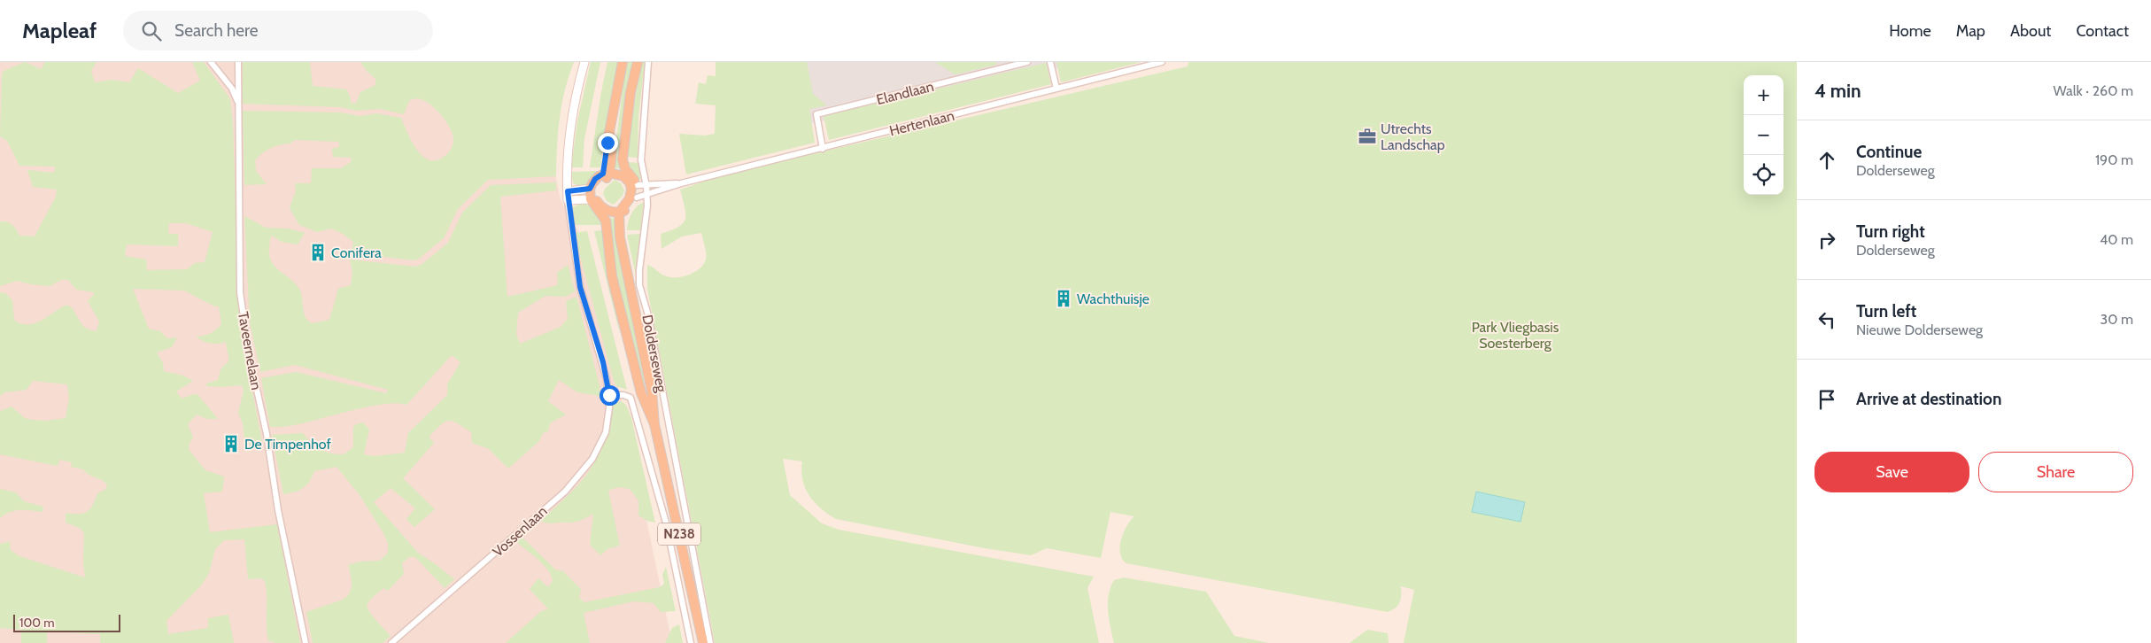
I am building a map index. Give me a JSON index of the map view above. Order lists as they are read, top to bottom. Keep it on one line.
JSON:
{"streets":{"main road":["Dolderseweg","N238"],"street":["Elandlaan","Hertenlaan","Taveernelaan","Vossenlaan"]},"crossings":[["Elandlaan","Hertenlaan"],["Hertenlaan","Dolderseweg"],["Hertenlaan","N238"],["Dolderseweg","N238"]],"parks":["Park Vliegbasis Soesterberg"],"places":{"office":["Utrechts Landschap"],"building":["Conifera","Wachthuisje","De Timpenhof"]},"scale_bar":"100 m","page":{"header":"Mapleaf","search":"Search here","nav":["Home","Map","About","Contact"],"heading":["4 min","Walk · 260 m"],"map_buttons":["+","−"],"list":[["Continue","Dolderseweg","190 m"],["Turn right","Dolderseweg","40 m"],["Turn left","Nieuwe Dolderseweg","30 m"],"Arrive at destination"],"buttons":["Save","Share"],"scale":"100 m"}}
